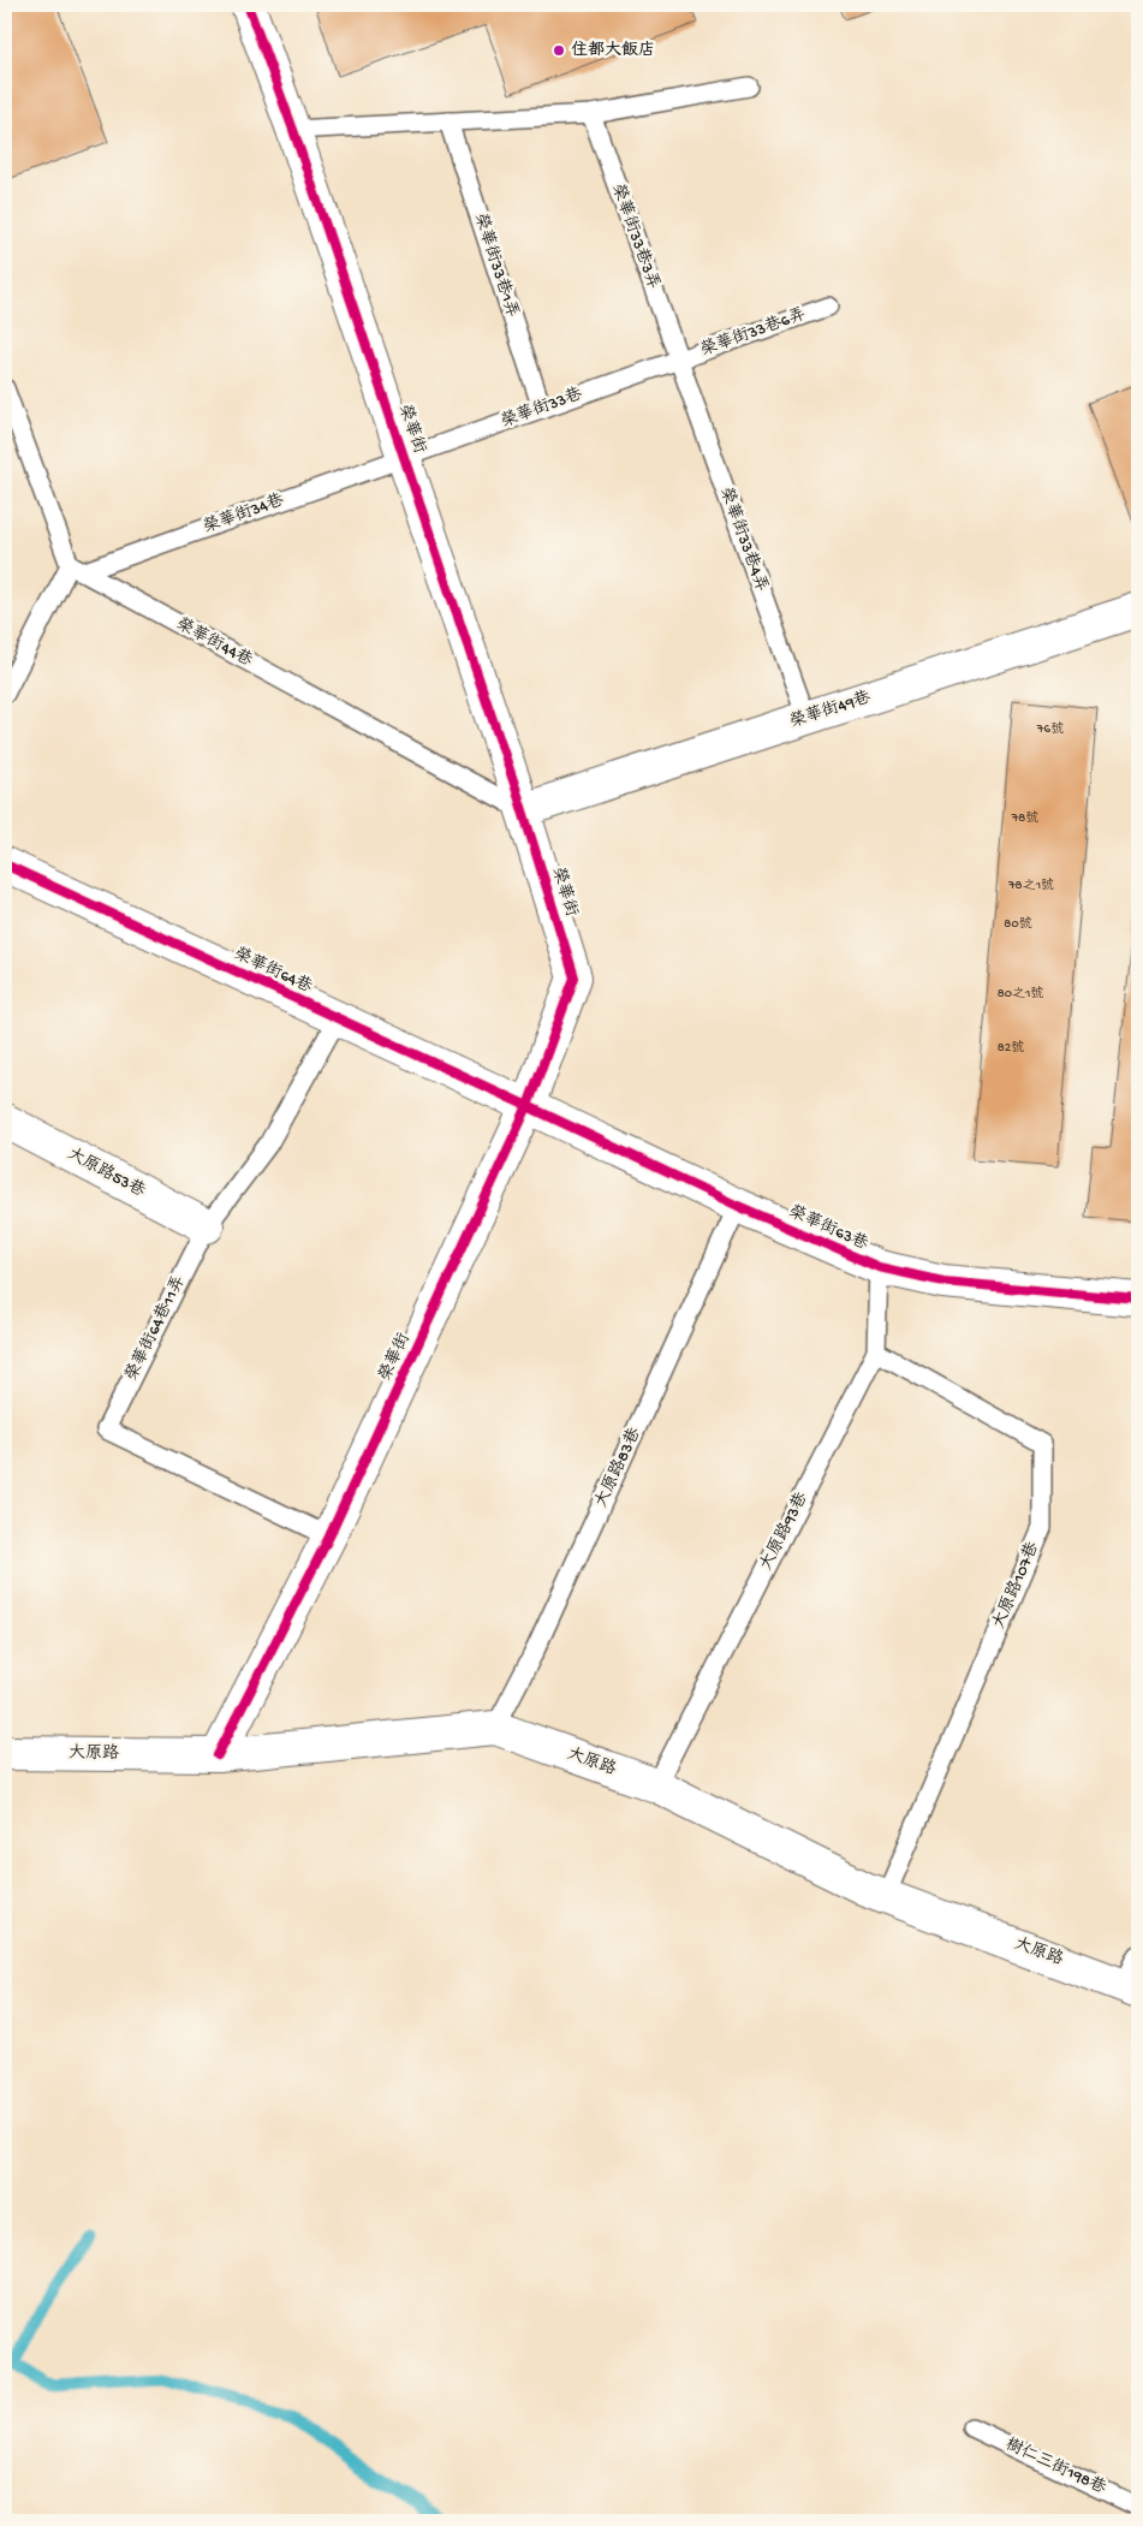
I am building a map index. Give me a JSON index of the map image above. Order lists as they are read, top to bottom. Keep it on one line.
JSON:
{"streets":{"street":["榮華街","榮華街49巷","榮華街64巷","大原路53巷","榮華街63巷","大原路"],"lane":["榮華街33巷3弄","榮華街33巷1弄","榮華街33巷6弄","榮華街33巷","榮華街34巷","榮華街33巷4弄","榮華街44巷","榮華街64巷11弄","大原路83巷","大原路93巷","大原路107巷","樹仁三街198巷"]},"crossings":[["榮華街33巷3弄","榮華街33巷6弄"],["榮華街33巷3弄","榮華街33巷"],["榮華街33巷3弄","榮華街33巷4弄"],["榮華街33巷1弄","榮華街33巷"],["榮華街33巷6弄","榮華街33巷"],["榮華街33巷6弄","榮華街33巷4弄"],["榮華街33巷","榮華街"],["榮華街33巷","榮華街34巷"],["榮華街33巷","榮華街33巷4弄"],["榮華街","榮華街34巷"],["榮華街","榮華街44巷"],["榮華街","榮華街49巷"],["榮華街","榮華街64巷"],["榮華街","榮華街63巷"],["榮華街","榮華街64巷11弄"],["榮華街","大原路"],["榮華街34巷","榮華街44巷"],["榮華街33巷4弄","榮華街49巷"],["榮華街44巷","榮華街49巷"],["榮華街64巷","榮華街63巷"],["榮華街64巷","榮華街64巷11弄"],["大原路53巷","榮華街64巷11弄"],["榮華街63巷","大原路83巷"],["榮華街63巷","大原路93巷"],["大原路83巷","大原路"],["大原路93巷","大原路107巷"],["大原路93巷","大原路"],["大原路107巷","大原路"]],"places":["住都大飯店"],"house_numbers":["76號","78號","78之1號","80號","80之1號","82號"]}
